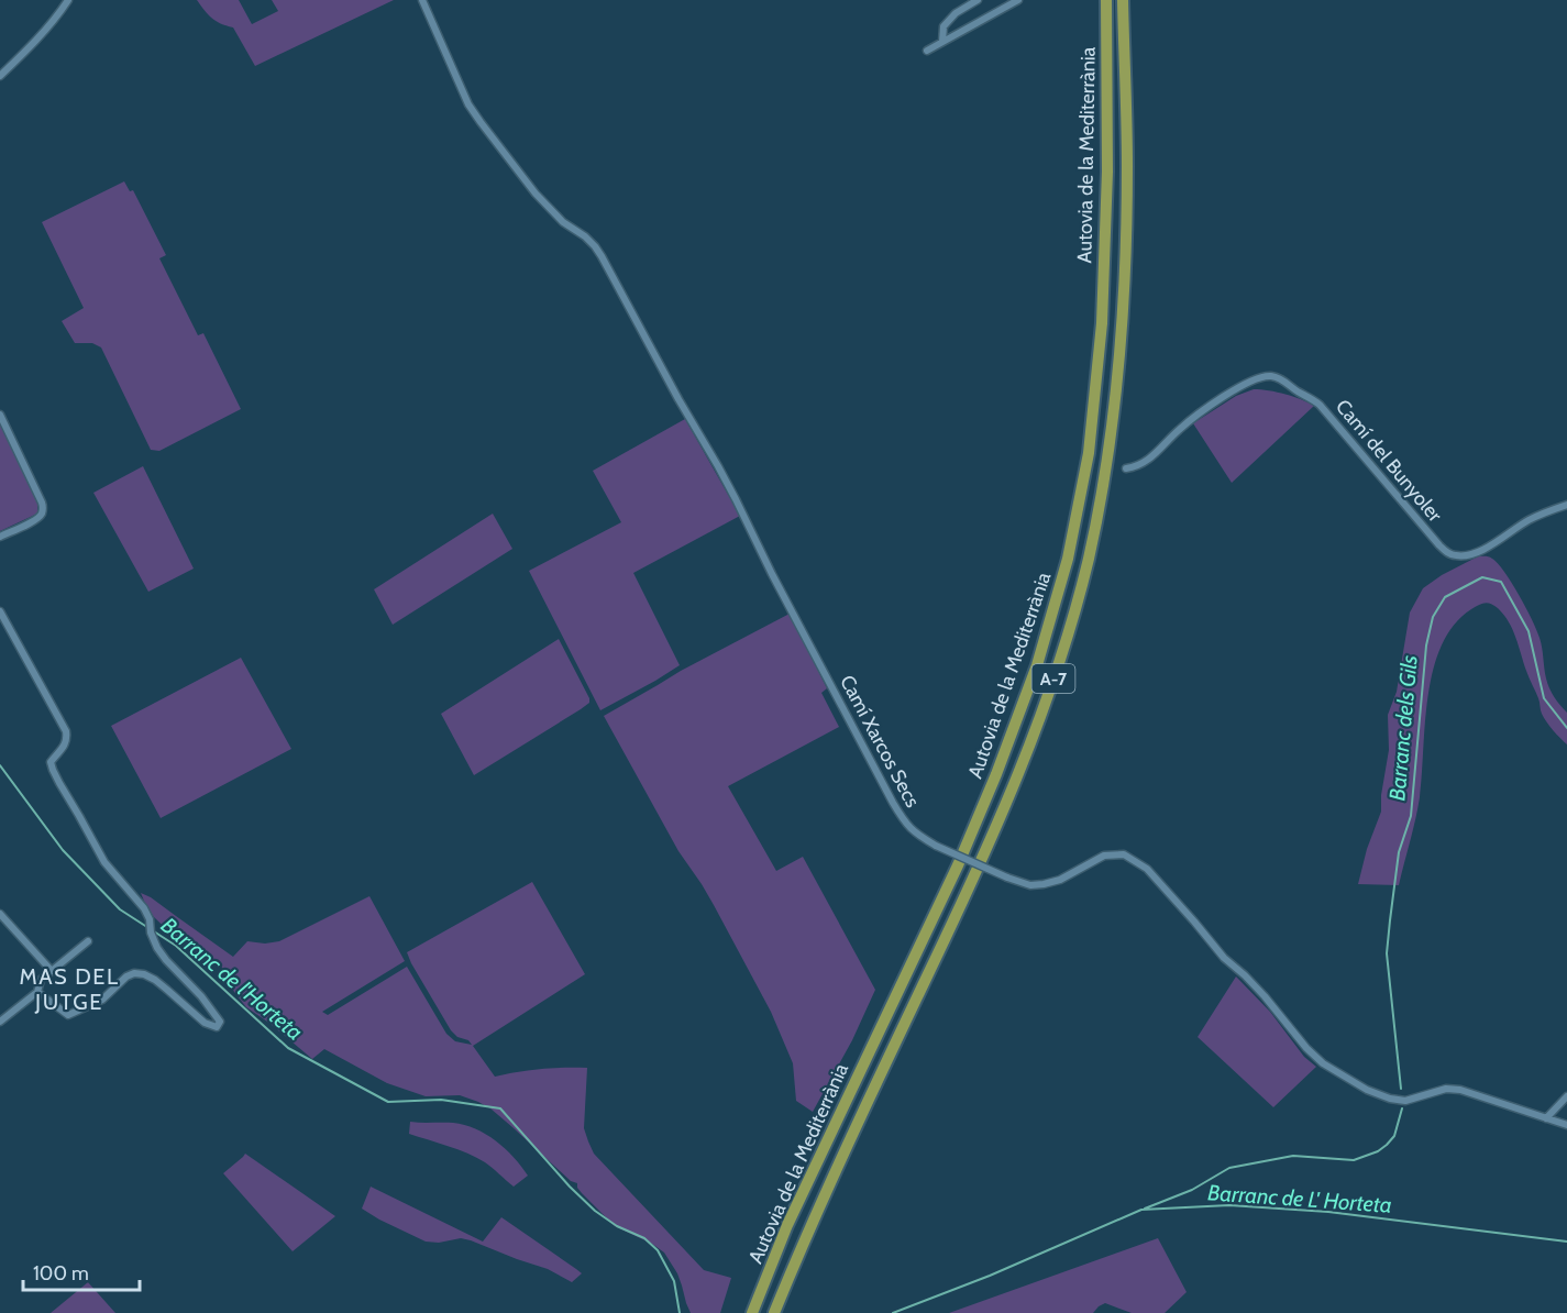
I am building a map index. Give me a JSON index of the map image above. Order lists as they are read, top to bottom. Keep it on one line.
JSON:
{"streets":{"highway":["Autovia de la Mediterrània","A-7"],"street":["Camí del Bunyoler","Camí Xarcos Secs"]},"districts":["MAS DEL JUTGE"],"water":["Barranc dels Gils","Barranc de l'Horteta","Barranc de L' Horteta"],"scale_bar":"100 m"}
